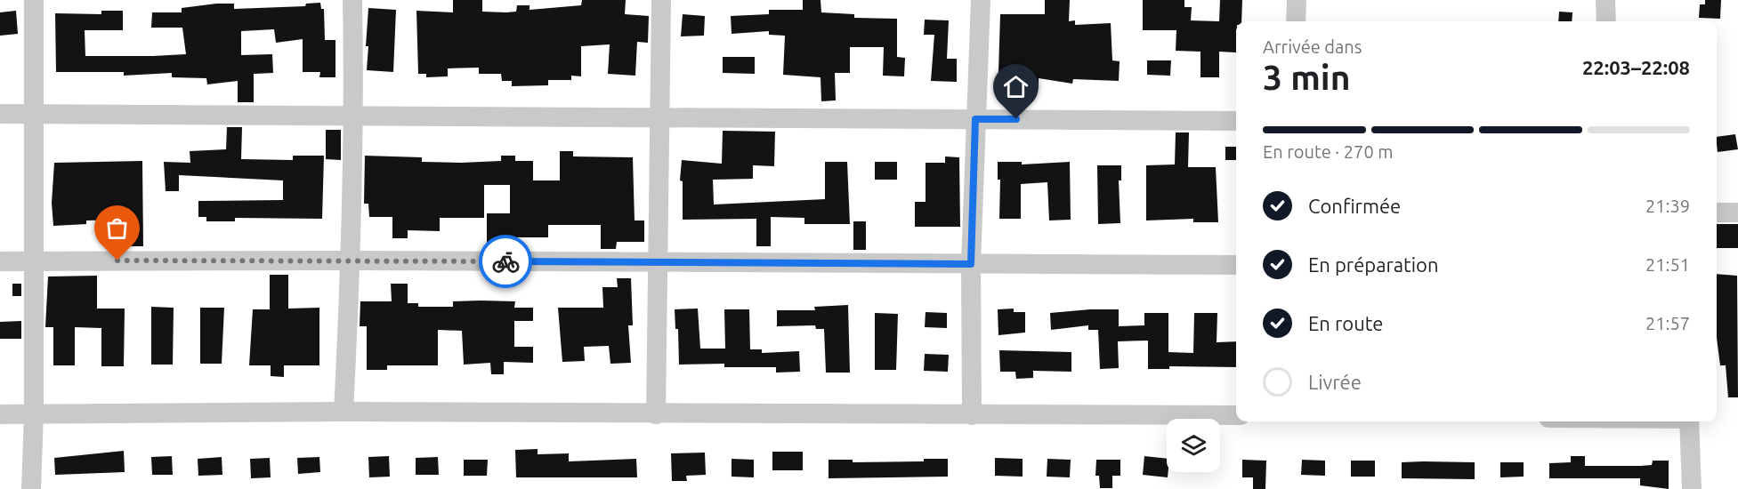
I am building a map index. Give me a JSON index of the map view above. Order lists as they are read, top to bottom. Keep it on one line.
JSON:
{"page":{"heading":["3 min","Arrivée dans","22:03–22:08"],"bar":"En route · 270 m","list":[["Confirmée","21:39"],["En préparation","21:51"],["En route","21:57"],"Livrée"]}}
